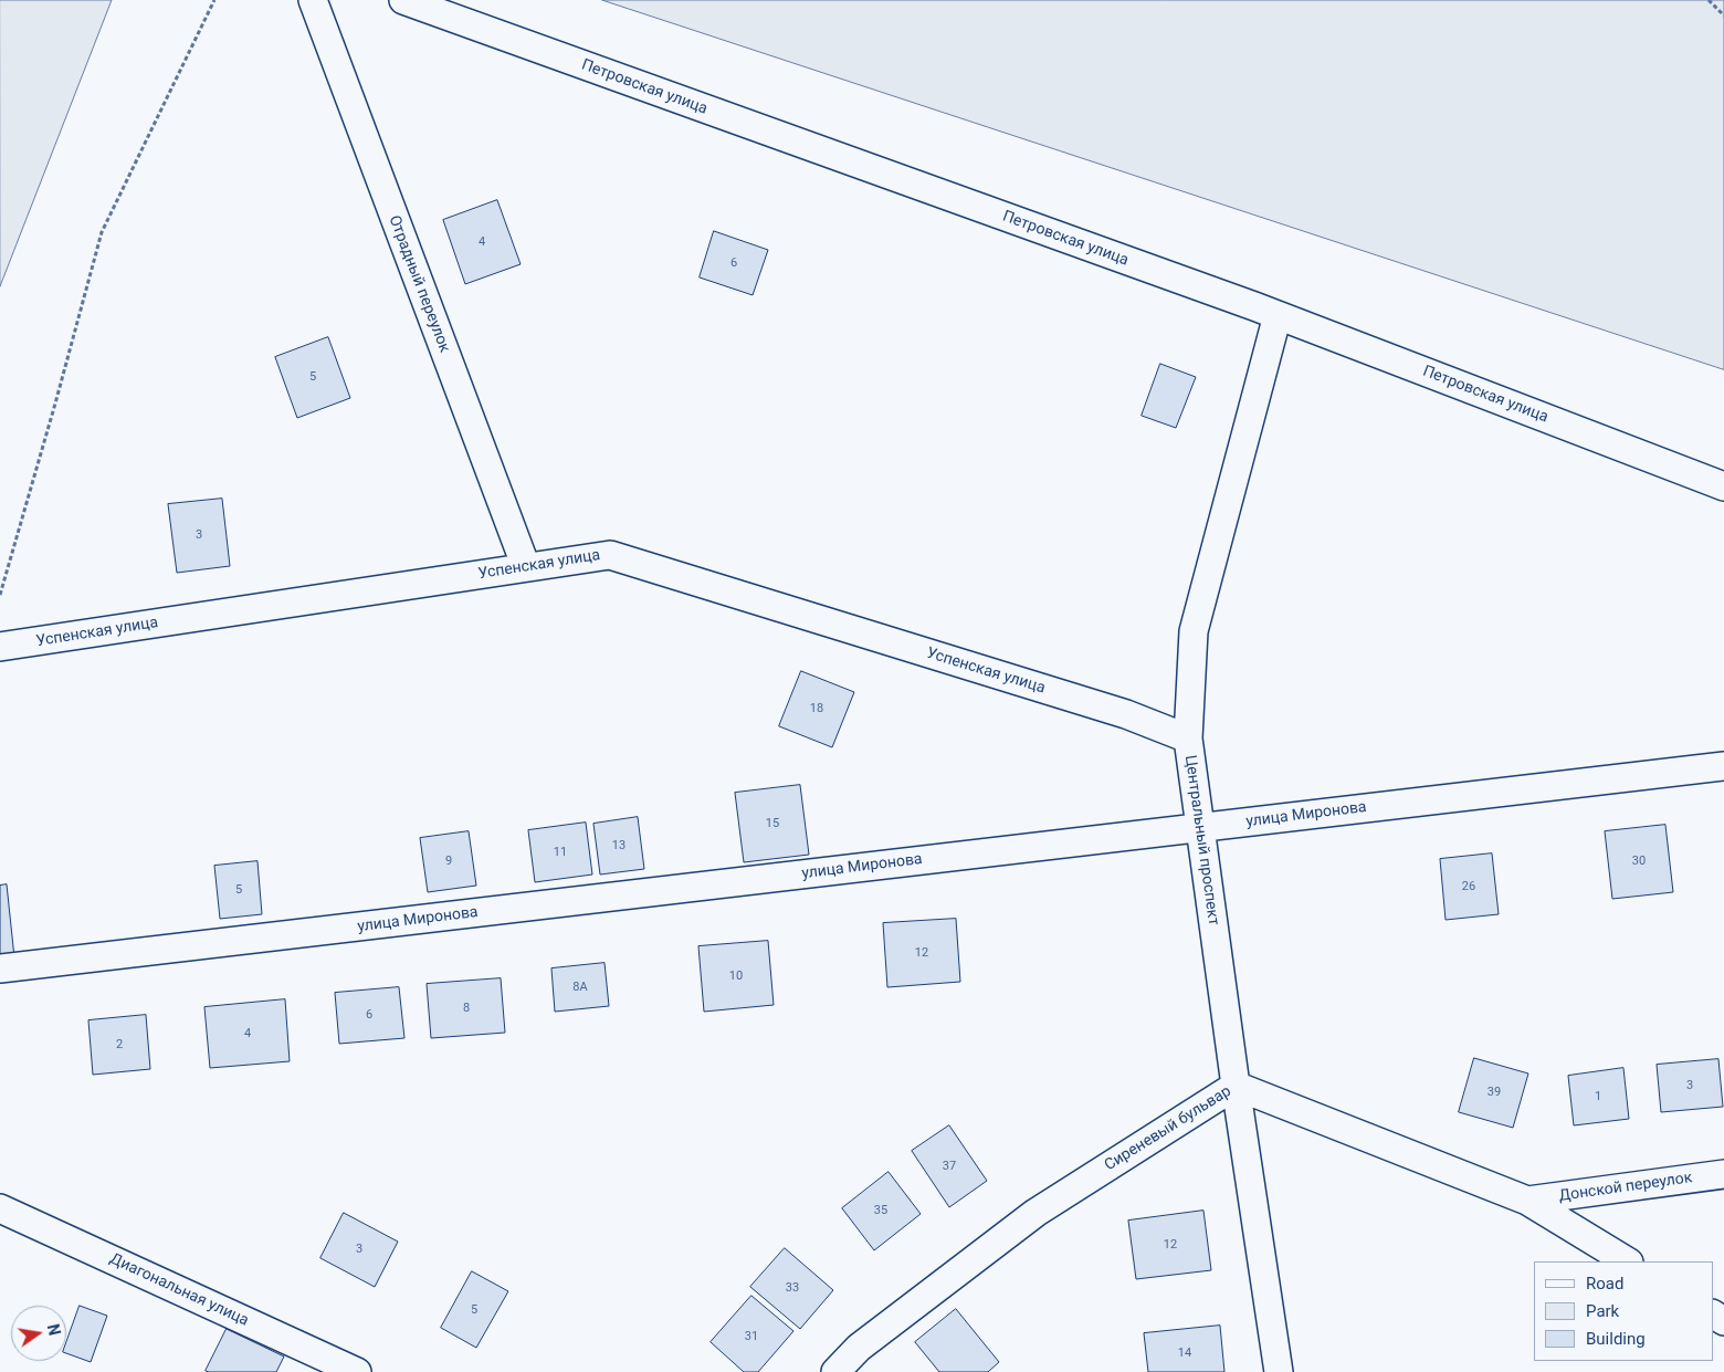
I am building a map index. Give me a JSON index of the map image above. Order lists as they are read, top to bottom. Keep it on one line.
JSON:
{"streets":{"street":["Петровская улица","Отрадный переулок","Успенская улица","улица Миронова","Центральный проспект","Сиреневый бульвар","Донской переулок","Диагональная улица"]},"crossings":[["Петровская улица","Центральный проспект"],["Отрадный переулок","Успенская улица"],["Успенская улица","Центральный проспект"],["улица Миронова","Центральный проспект"],["Центральный проспект","Сиреневый бульвар"],["Сиреневый бульвар","Донской переулок"]],"house_numbers":["4","6","5","3","18","15","13","11","9","30","26","5","12","10","8А","8","6","4","2","3","39","1","37","35","12","3","33","5","31","14"],"legend":["Road","Park","Building"],"north":"right"}
